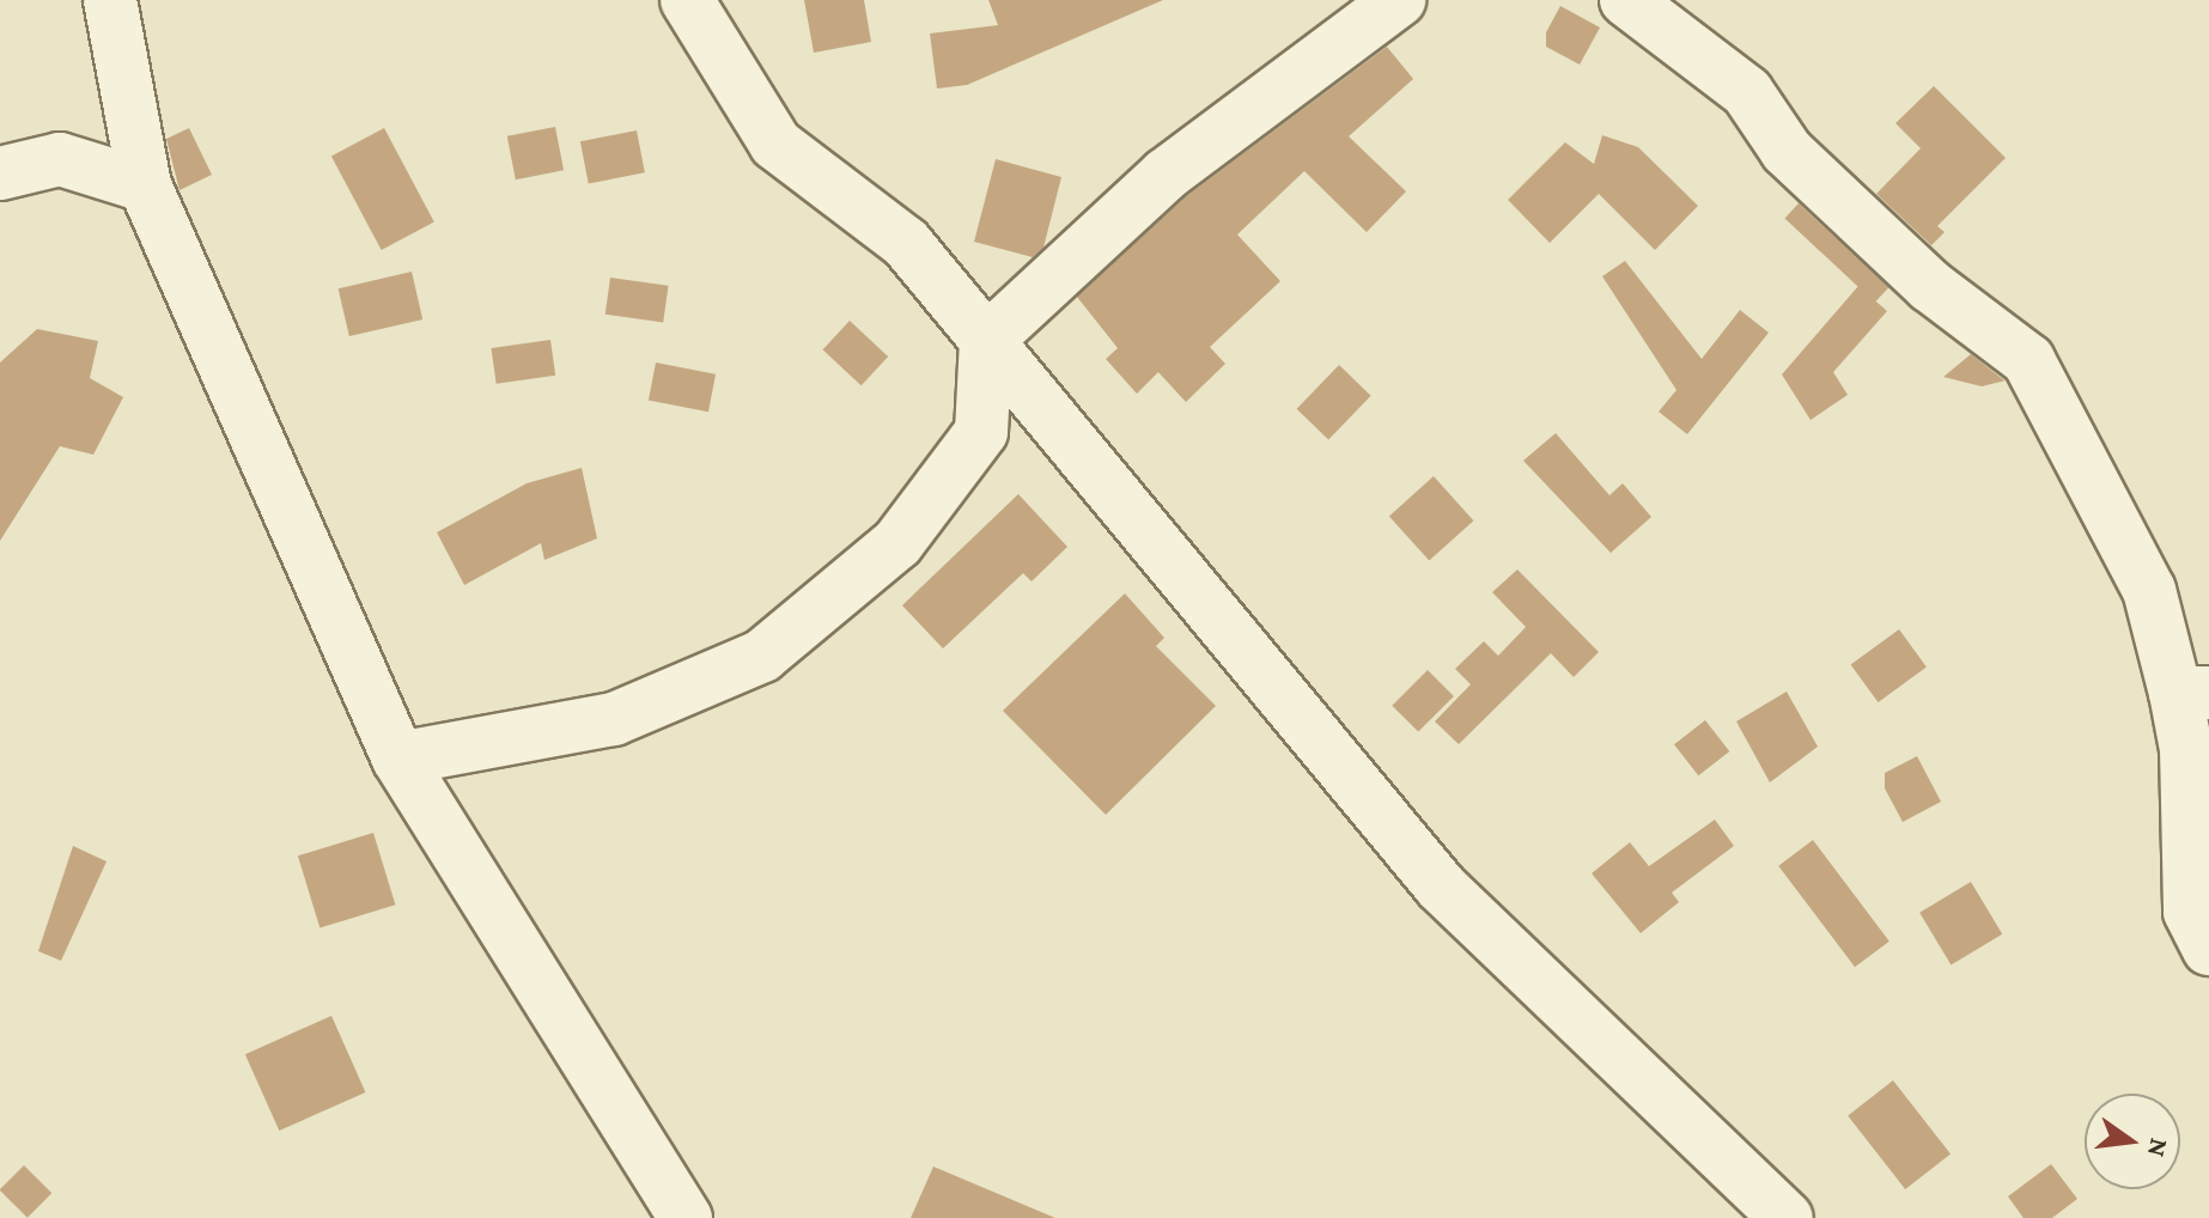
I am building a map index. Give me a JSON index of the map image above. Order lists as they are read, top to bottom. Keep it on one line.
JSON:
{"north":"right"}
